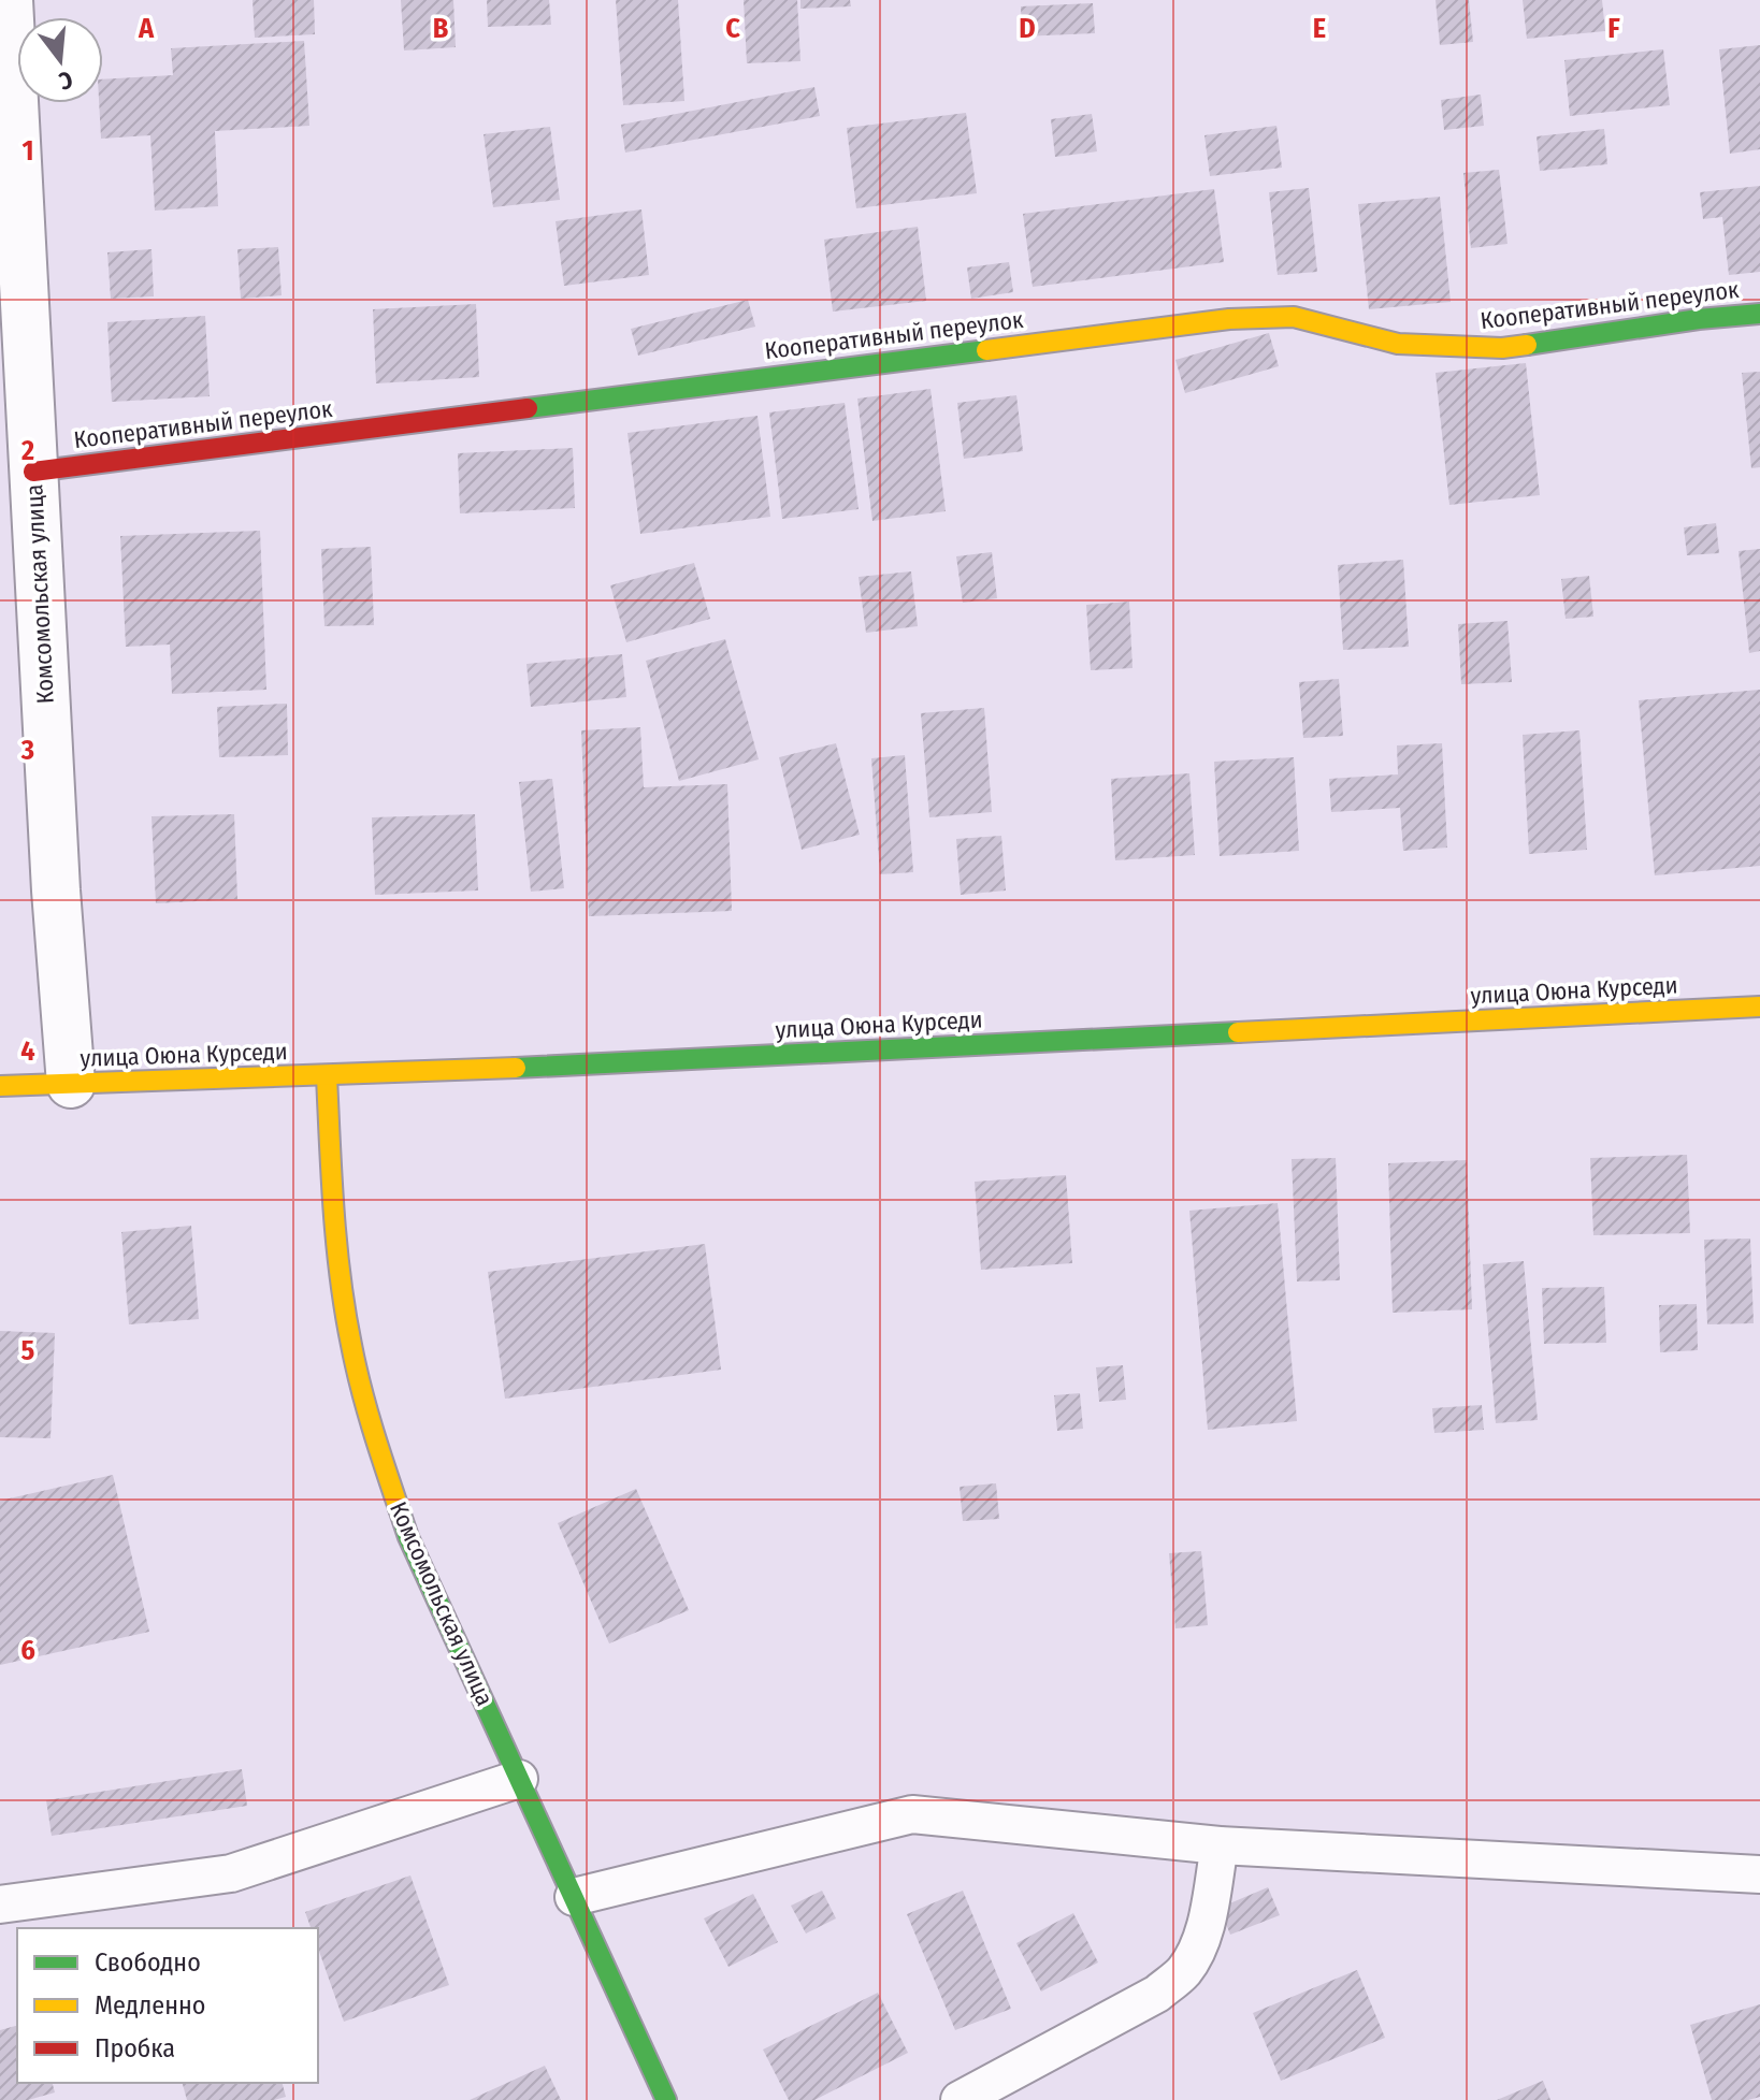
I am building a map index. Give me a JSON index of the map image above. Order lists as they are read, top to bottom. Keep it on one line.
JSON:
{"streets":{"street":["Кооперативный переулок","Комсомольская улица","улица Оюна Курседи"]},"crossings":[["Кооперативный переулок","Комсомольская улица"],["Комсомольская улица","улица Оюна Курседи"]],"legend":["Свободно","Медленно","Пробка"],"north":"bottom","grid":{"columns":["A","B","C","D","E","F"],"rows":["1","2","3","4","5","6"]}}
